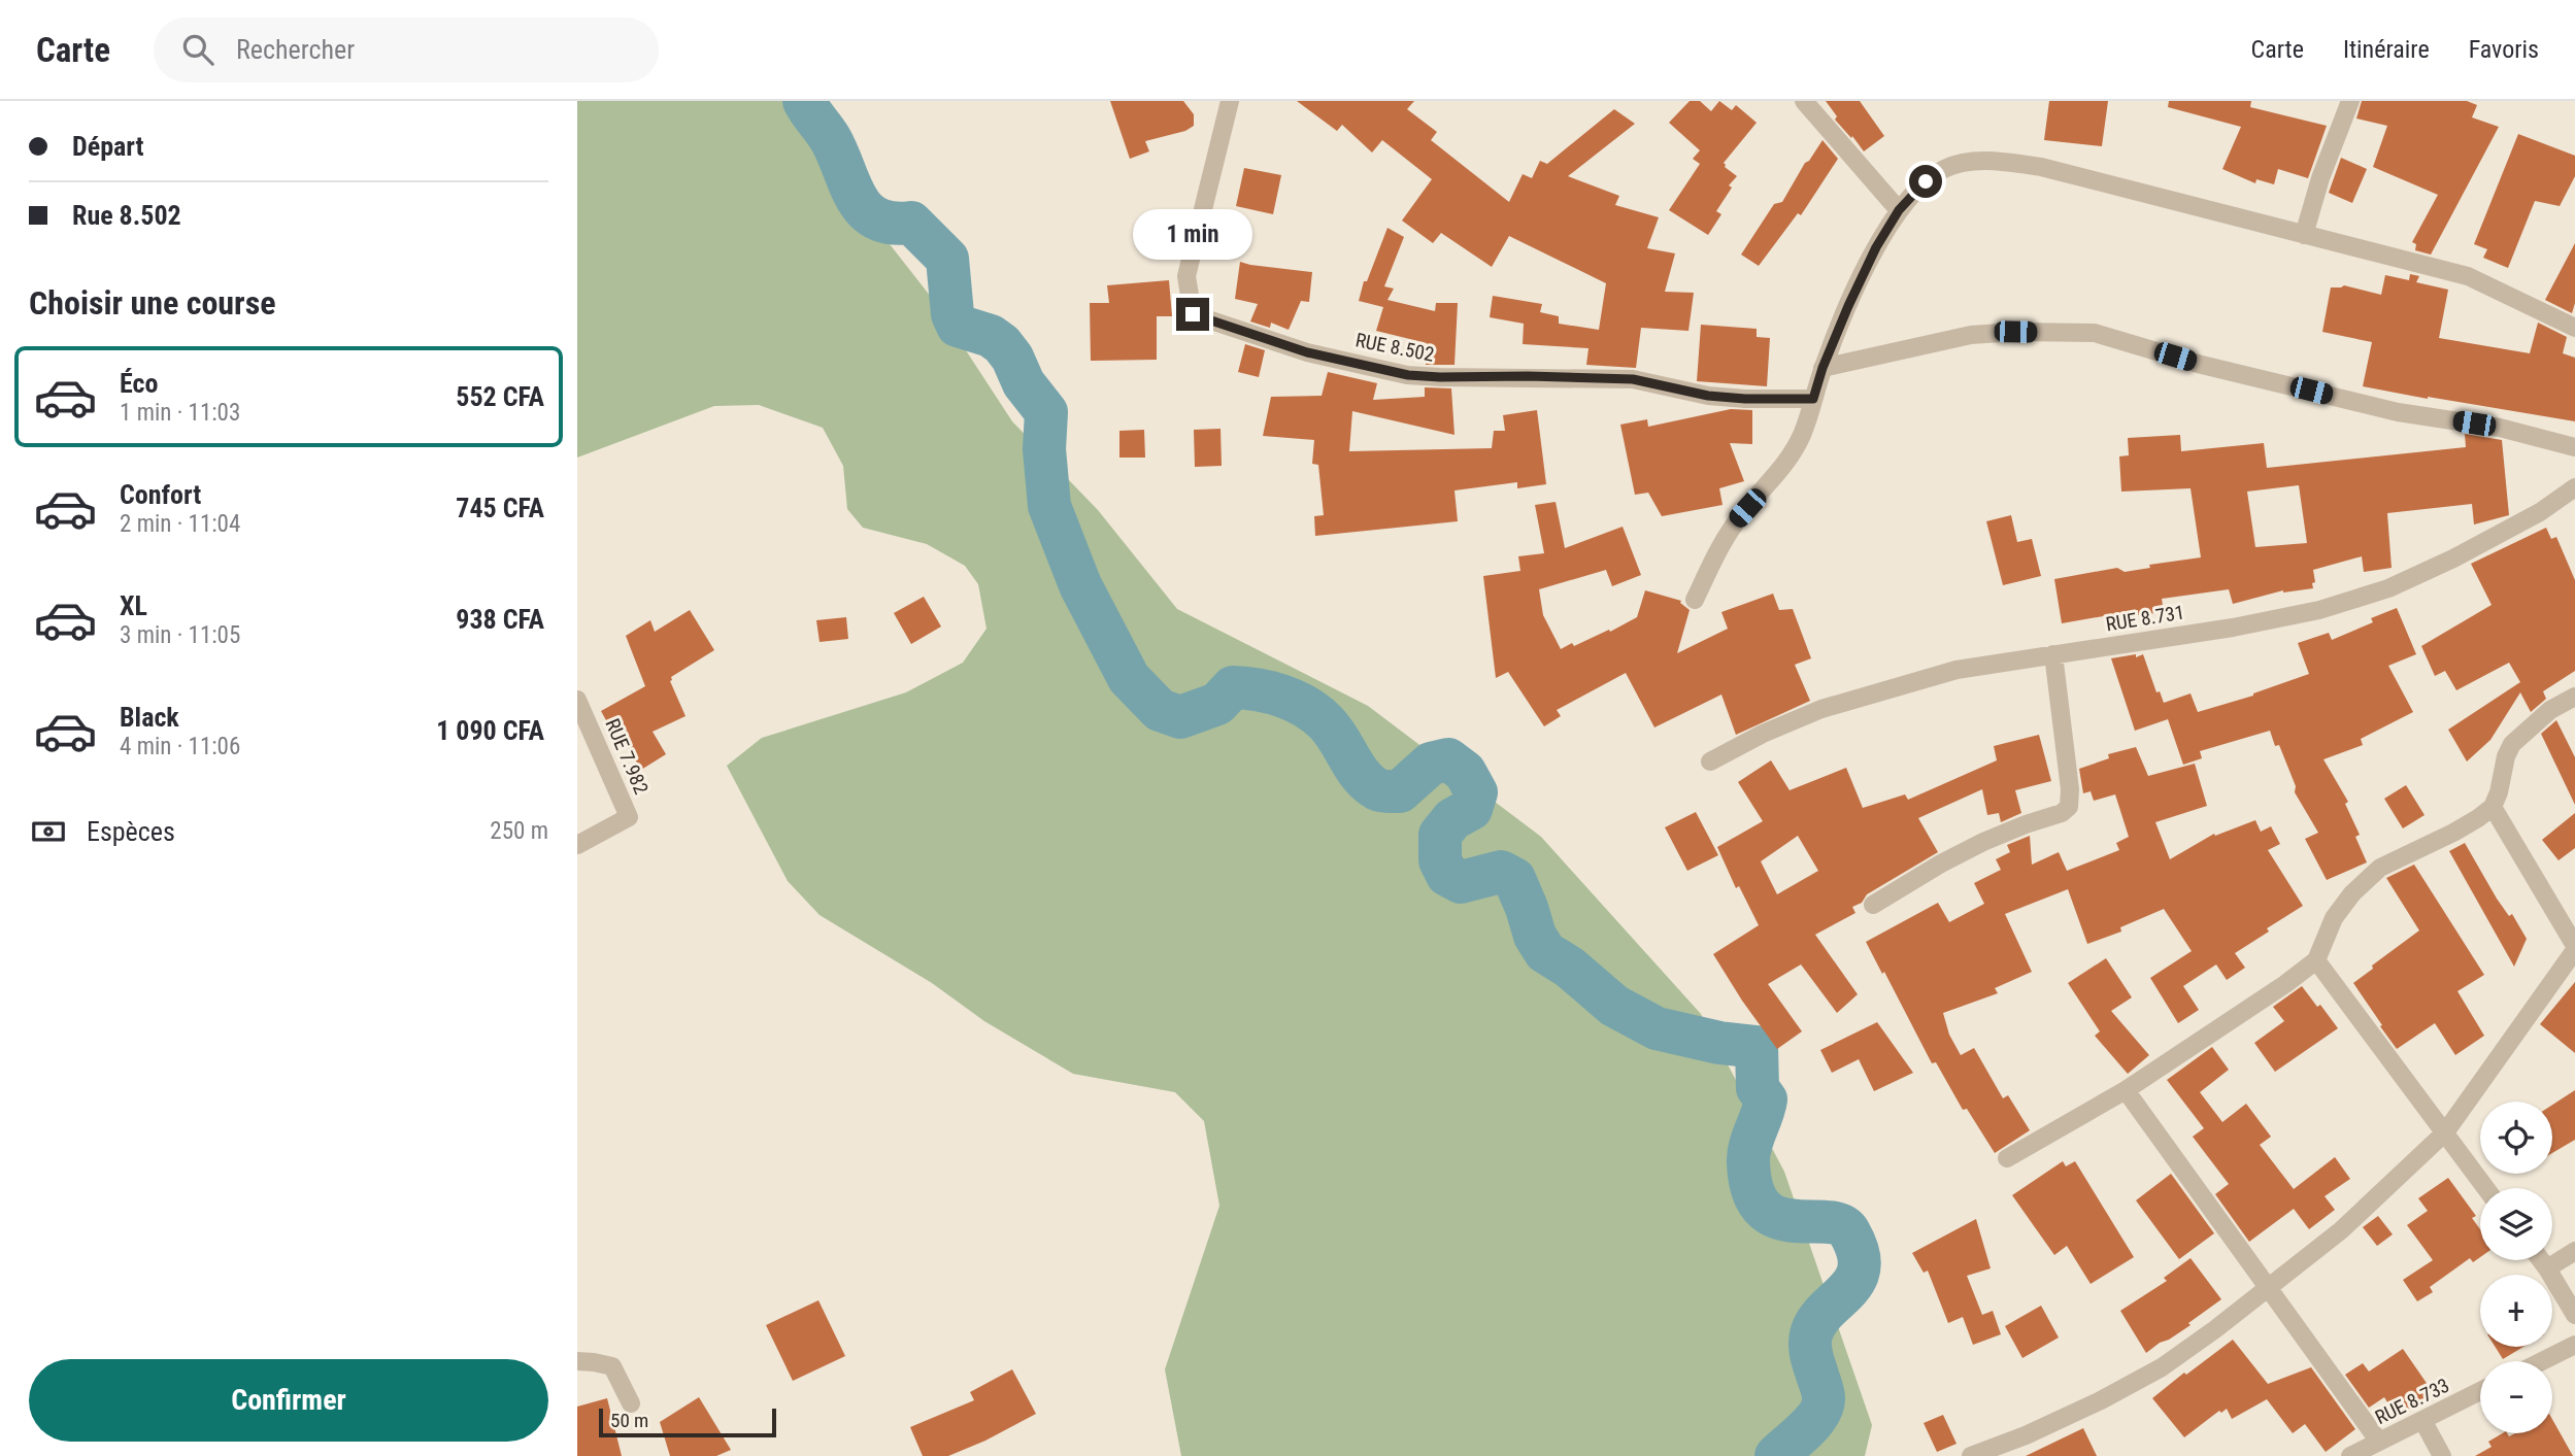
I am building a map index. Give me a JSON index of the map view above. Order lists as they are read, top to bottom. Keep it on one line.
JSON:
{"streets":{"street":["RUE 8.502","RUE 8.731","RUE 7.982","RUE 8.733"]},"scale_bar":"50 m","page":{"header":"Carte","search":"Rechercher","nav":["Carte","Itinéraire","Favoris"],"banner":["Départ","Rue 8.502"],"bubble":"1 min","heading":"Choisir une course","list":[{"name":"Éco","note":"1 min · 11:03","value":"552 CFA"},{"name":"Confort","note":"2 min · 11:04","value":"745 CFA"},{"name":"XL","note":"3 min · 11:05","value":"938 CFA"},{"name":"Black","note":"4 min · 11:06","value":"1 090 CFA"}],"pay":["Espèces","250 m"],"map_buttons":["+","−"],"buttons":"Confirmer","scale":"50 m"}}
